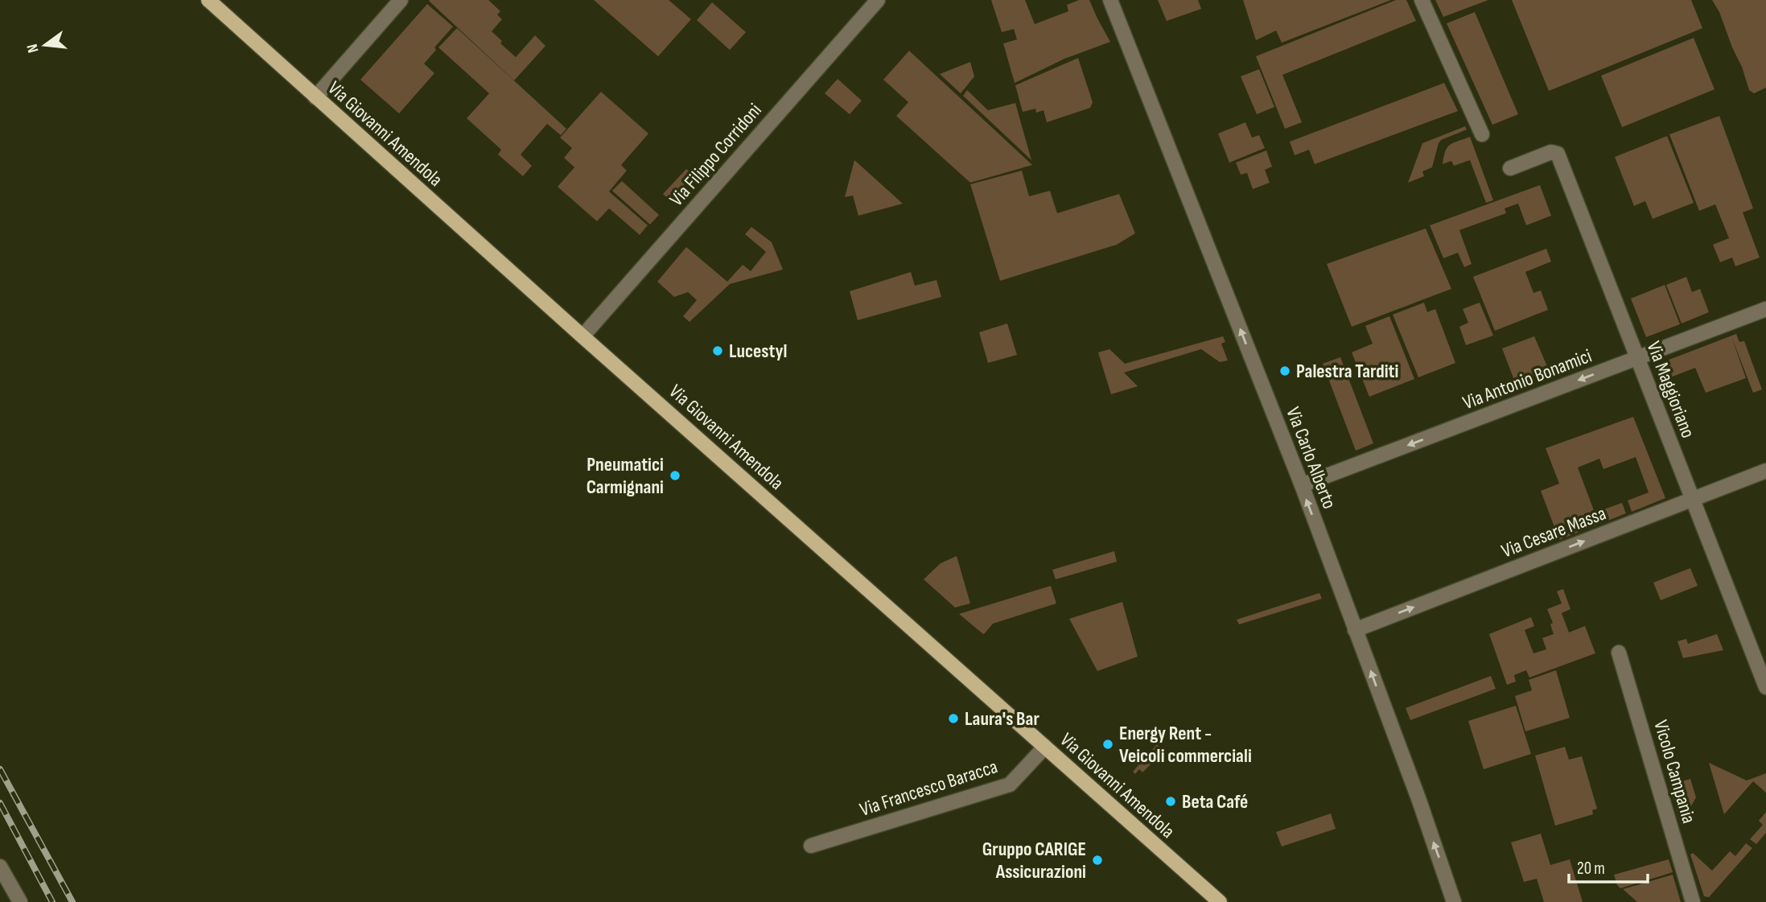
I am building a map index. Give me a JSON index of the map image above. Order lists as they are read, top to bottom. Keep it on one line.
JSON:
{"streets":{"main road":["Via Giovanni Amendola"],"street":["Via Filippo Corridoni","Via Antonio Bonamici","Via Maggioriano","Via Carlo Alberto","Via Cesare Massa","Vicolo Campania","Via Francesco Baracca"]},"crossings":[["Via Giovanni Amendola","Via Filippo Corridoni"],["Via Giovanni Amendola","Via Francesco Baracca"],["Via Antonio Bonamici","Via Maggioriano"],["Via Antonio Bonamici","Via Carlo Alberto"],["Via Maggioriano","Via Cesare Massa"],["Via Carlo Alberto","Via Cesare Massa"]],"one_way":["Via Antonio Bonamici","Via Carlo Alberto","Via Cesare Massa"],"places":["Lucestyl","Palestra Tarditi","Pneumatici Carmignani","Laura's Bar","Energy Rent - Veicoli commerciali","Beta Café","Gruppo CARIGE Assicurazioni"],"scale_bar":"20 m","north":"left"}
